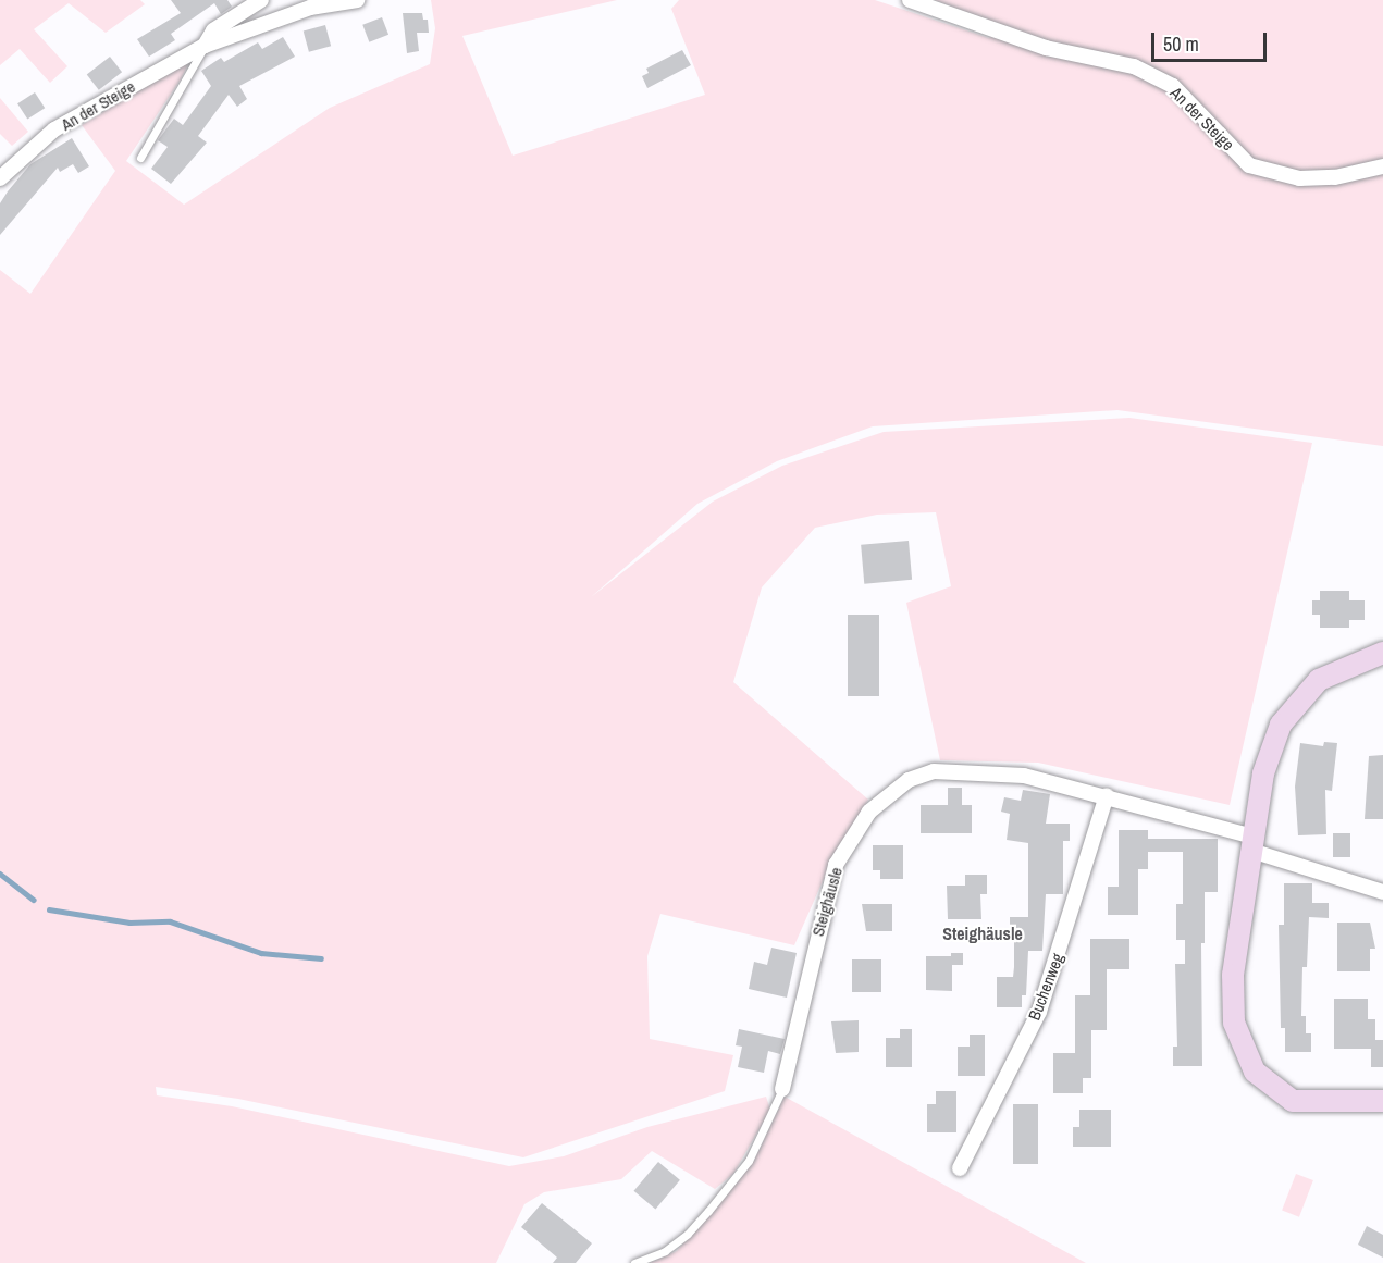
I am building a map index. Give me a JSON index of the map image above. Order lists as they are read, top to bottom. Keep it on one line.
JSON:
{"streets":{"street":["An der Steige","Steighäusle","Buchenweg"]},"crossings":[["Steighäusle","Buchenweg"]],"districts":["Steighäusle"],"scale_bar":"50 m"}
